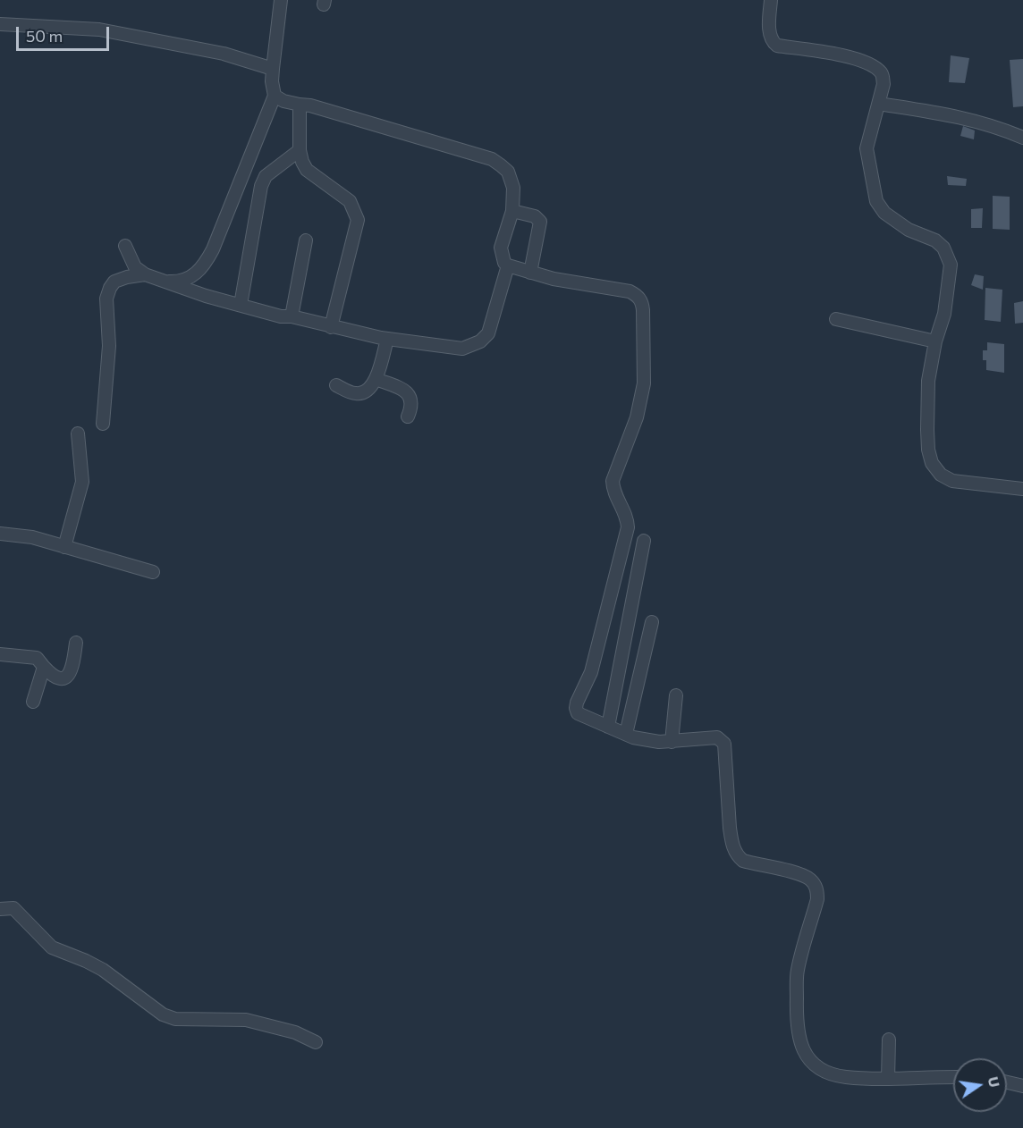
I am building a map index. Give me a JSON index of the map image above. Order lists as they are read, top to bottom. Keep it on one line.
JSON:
{"scale_bar":"50 m","north":"right"}
